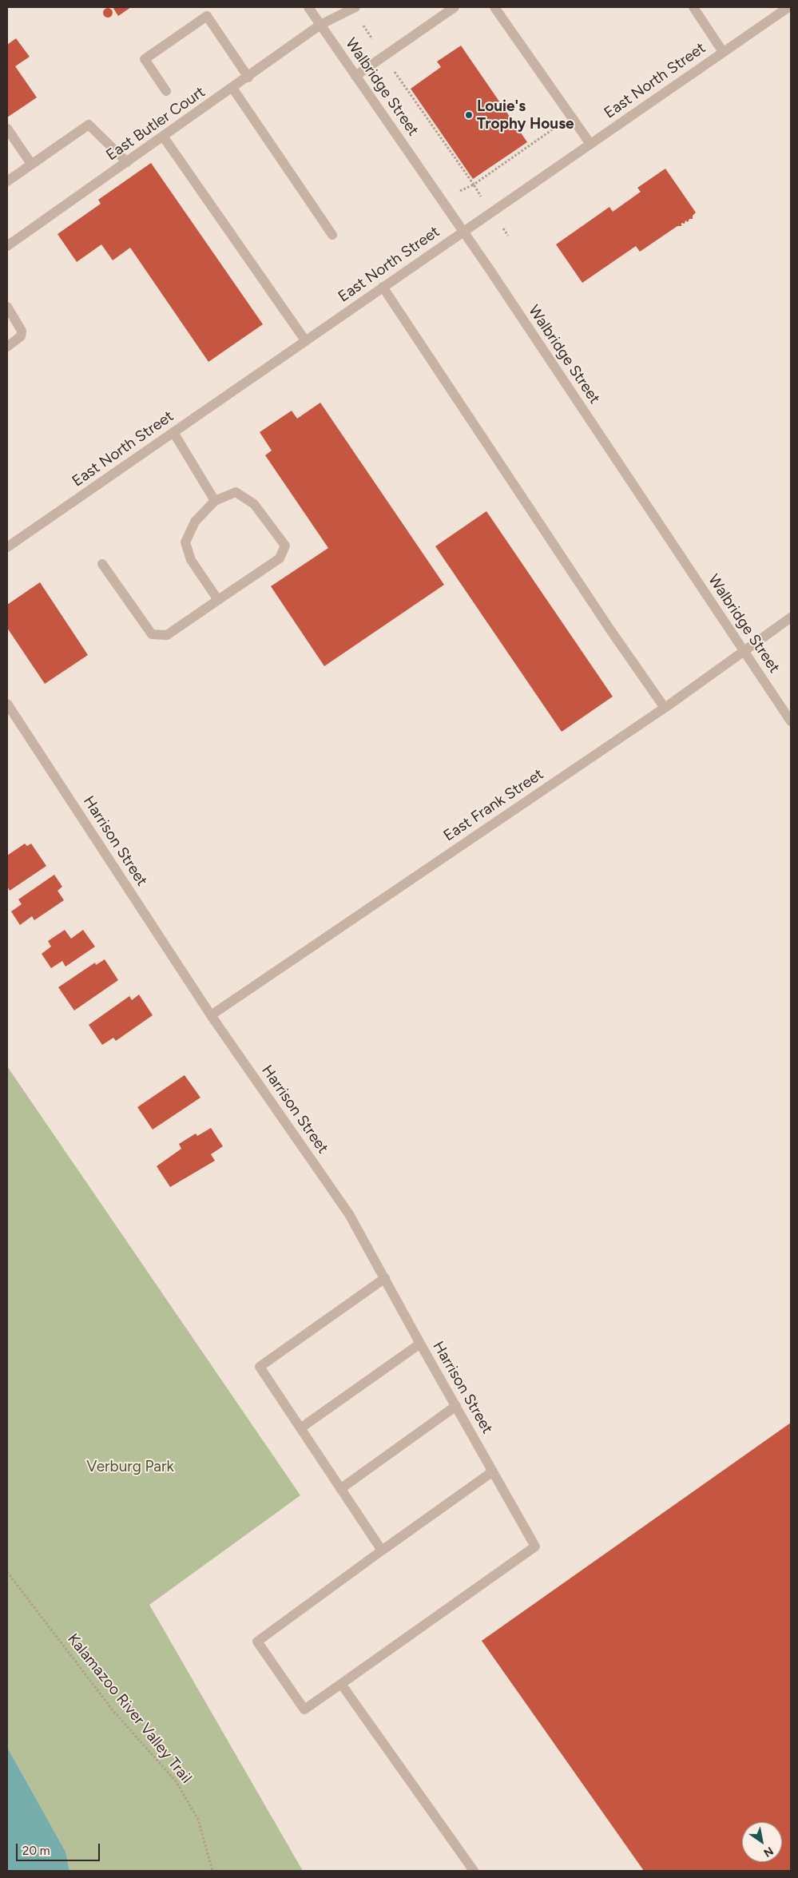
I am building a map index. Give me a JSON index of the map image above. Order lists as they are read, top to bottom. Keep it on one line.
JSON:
{"streets":{"street":["East North Street","Walbridge Street","East Butler Court","East Frank Street","Harrison Street"],"path":["Kalamazoo River Valley Trail"]},"crossings":[["East North Street","Walbridge Street"],["Walbridge Street","East Butler Court"],["Walbridge Street","East Frank Street"],["East Frank Street","Harrison Street"]],"parks":["Verburg Park"],"places":["Louie's Trophy House"],"scale_bar":"20 m","north":"bottom right"}
